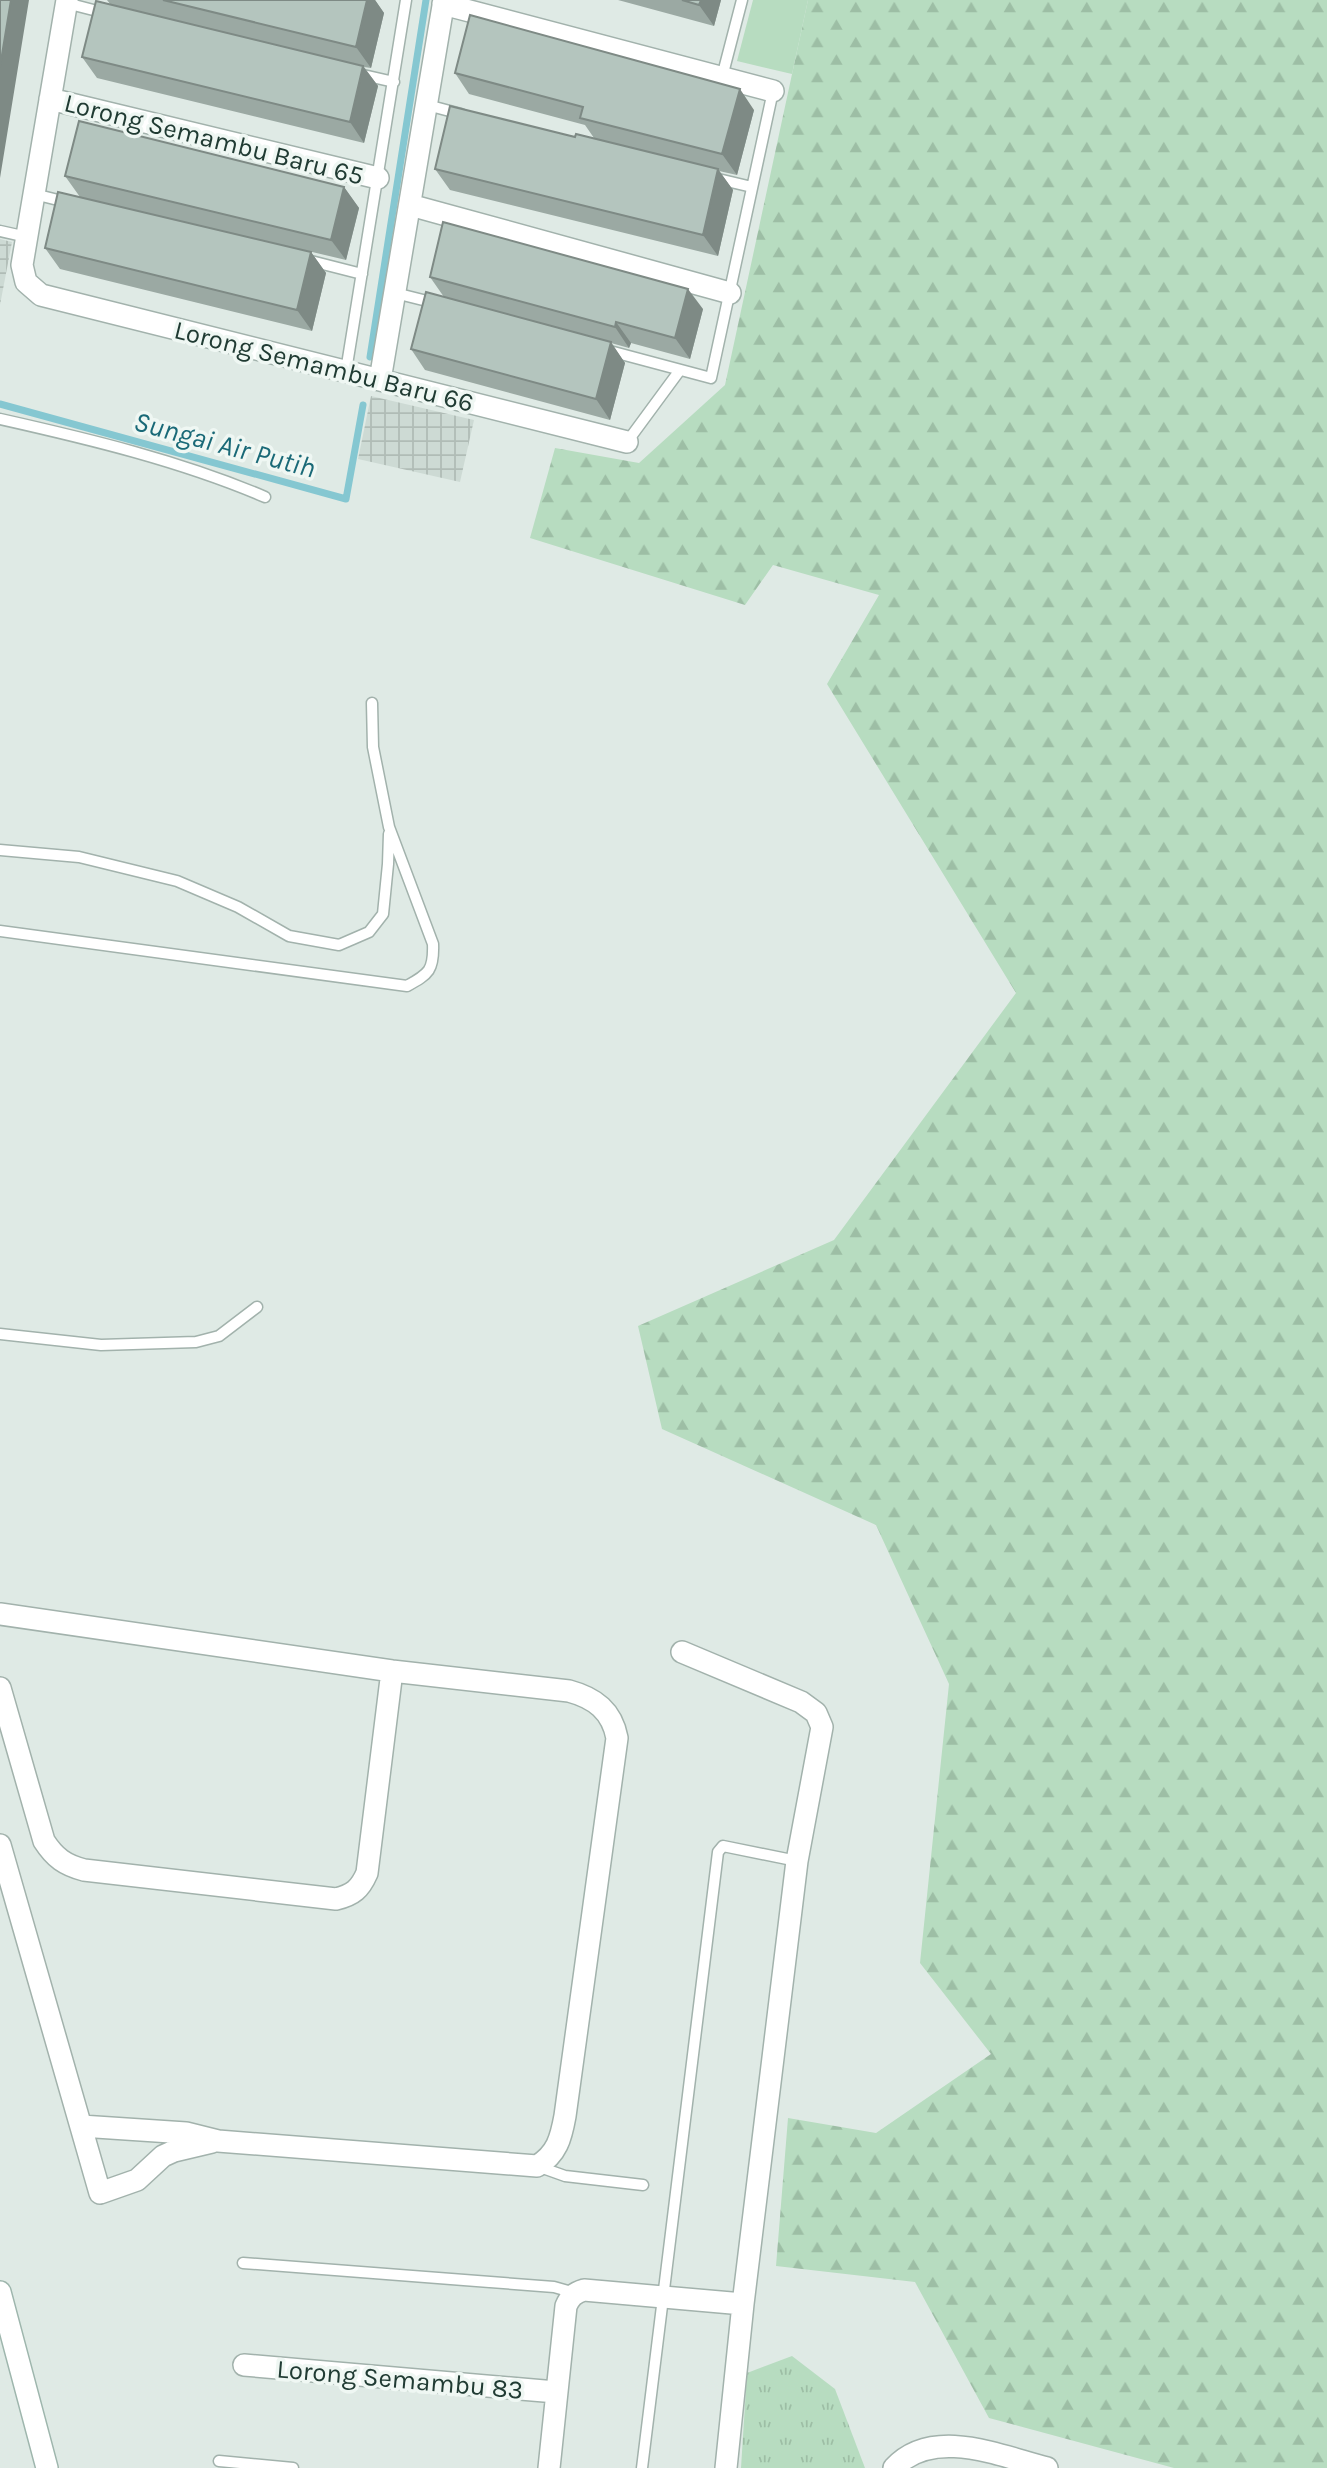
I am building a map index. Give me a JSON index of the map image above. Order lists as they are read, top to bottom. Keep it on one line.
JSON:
{"streets":{"street":["Lorong Semambu Baru 65","Lorong Semambu Baru 66","Lorong Semambu 83"]},"water":["Sungai Air Putih"]}
